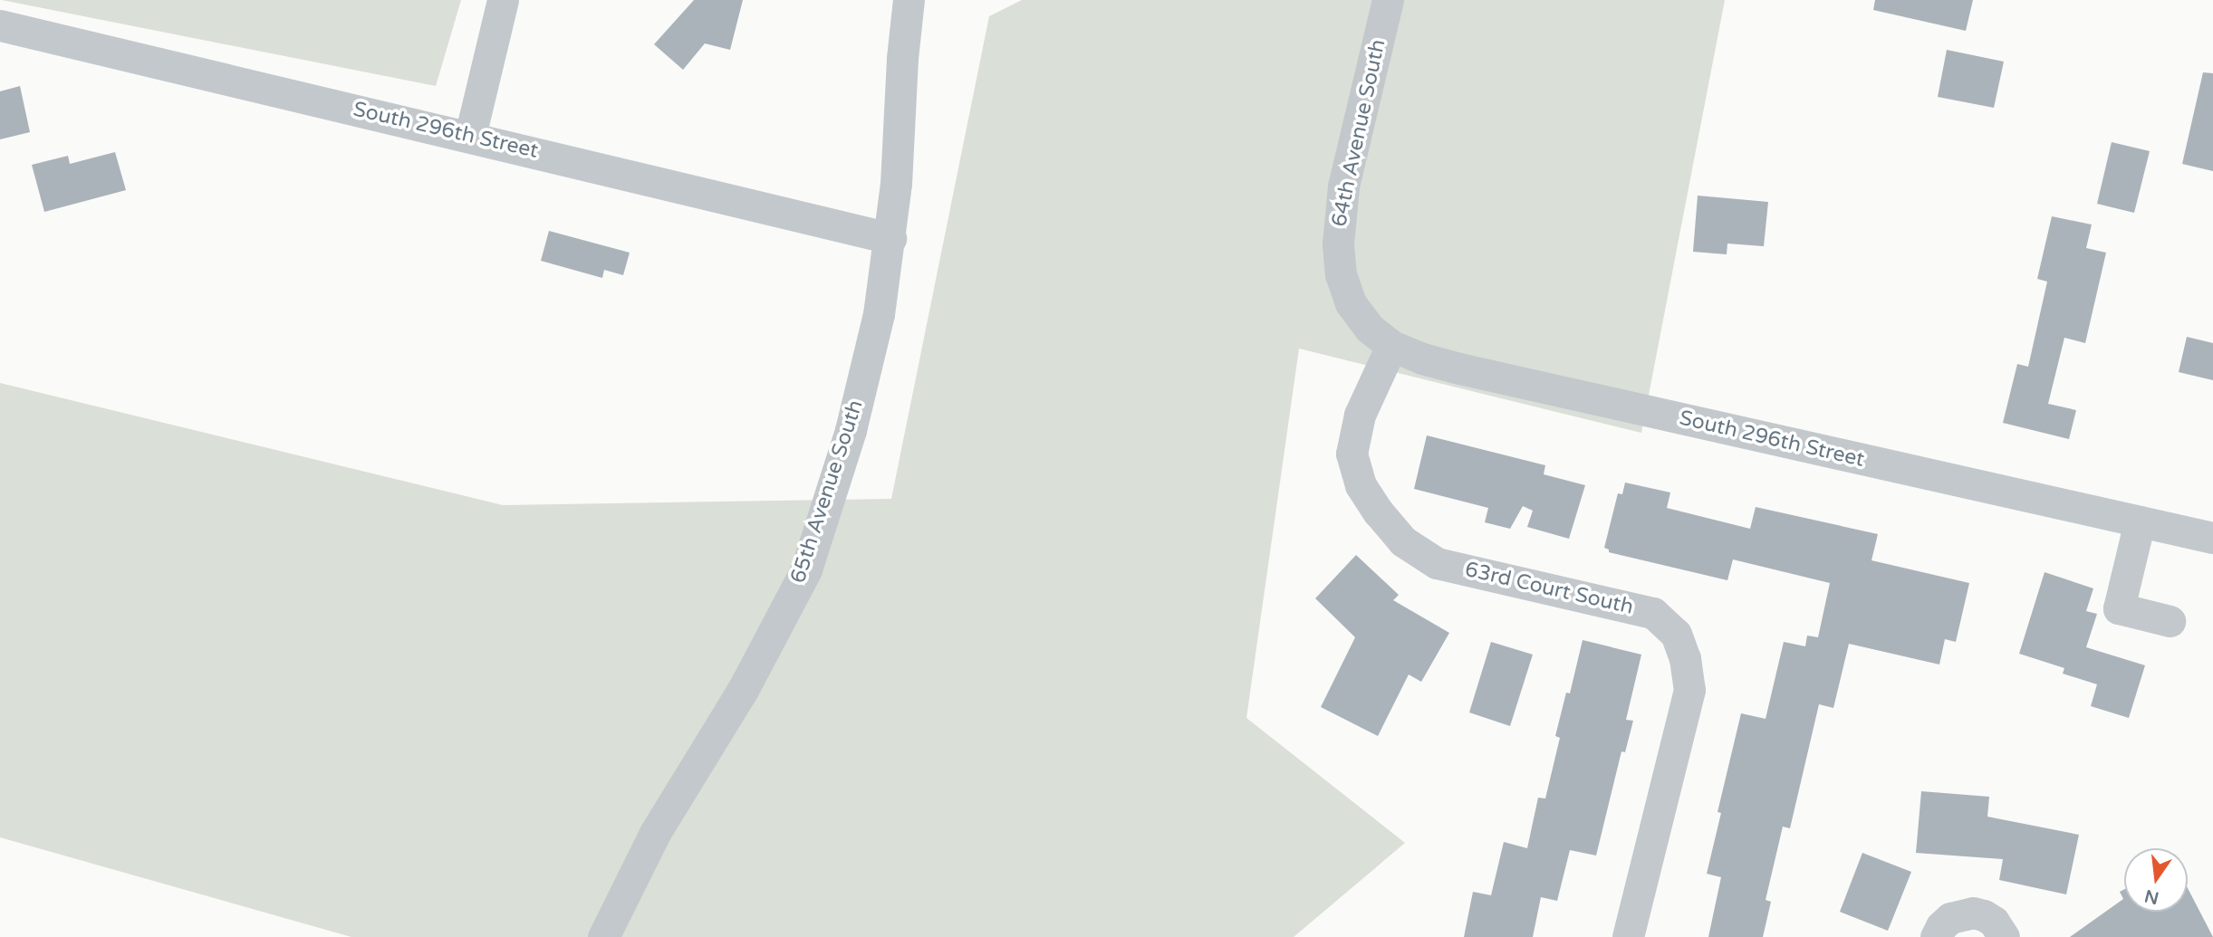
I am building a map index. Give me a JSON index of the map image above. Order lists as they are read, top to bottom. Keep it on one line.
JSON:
{"streets":{"street":["South 296th Street","64th Avenue South","65th Avenue South","63rd Court South"]},"crossings":[["South 296th Street","64th Avenue South"],["South 296th Street","65th Avenue South"],["South 296th Street","63rd Court South"]],"north":"bottom"}
